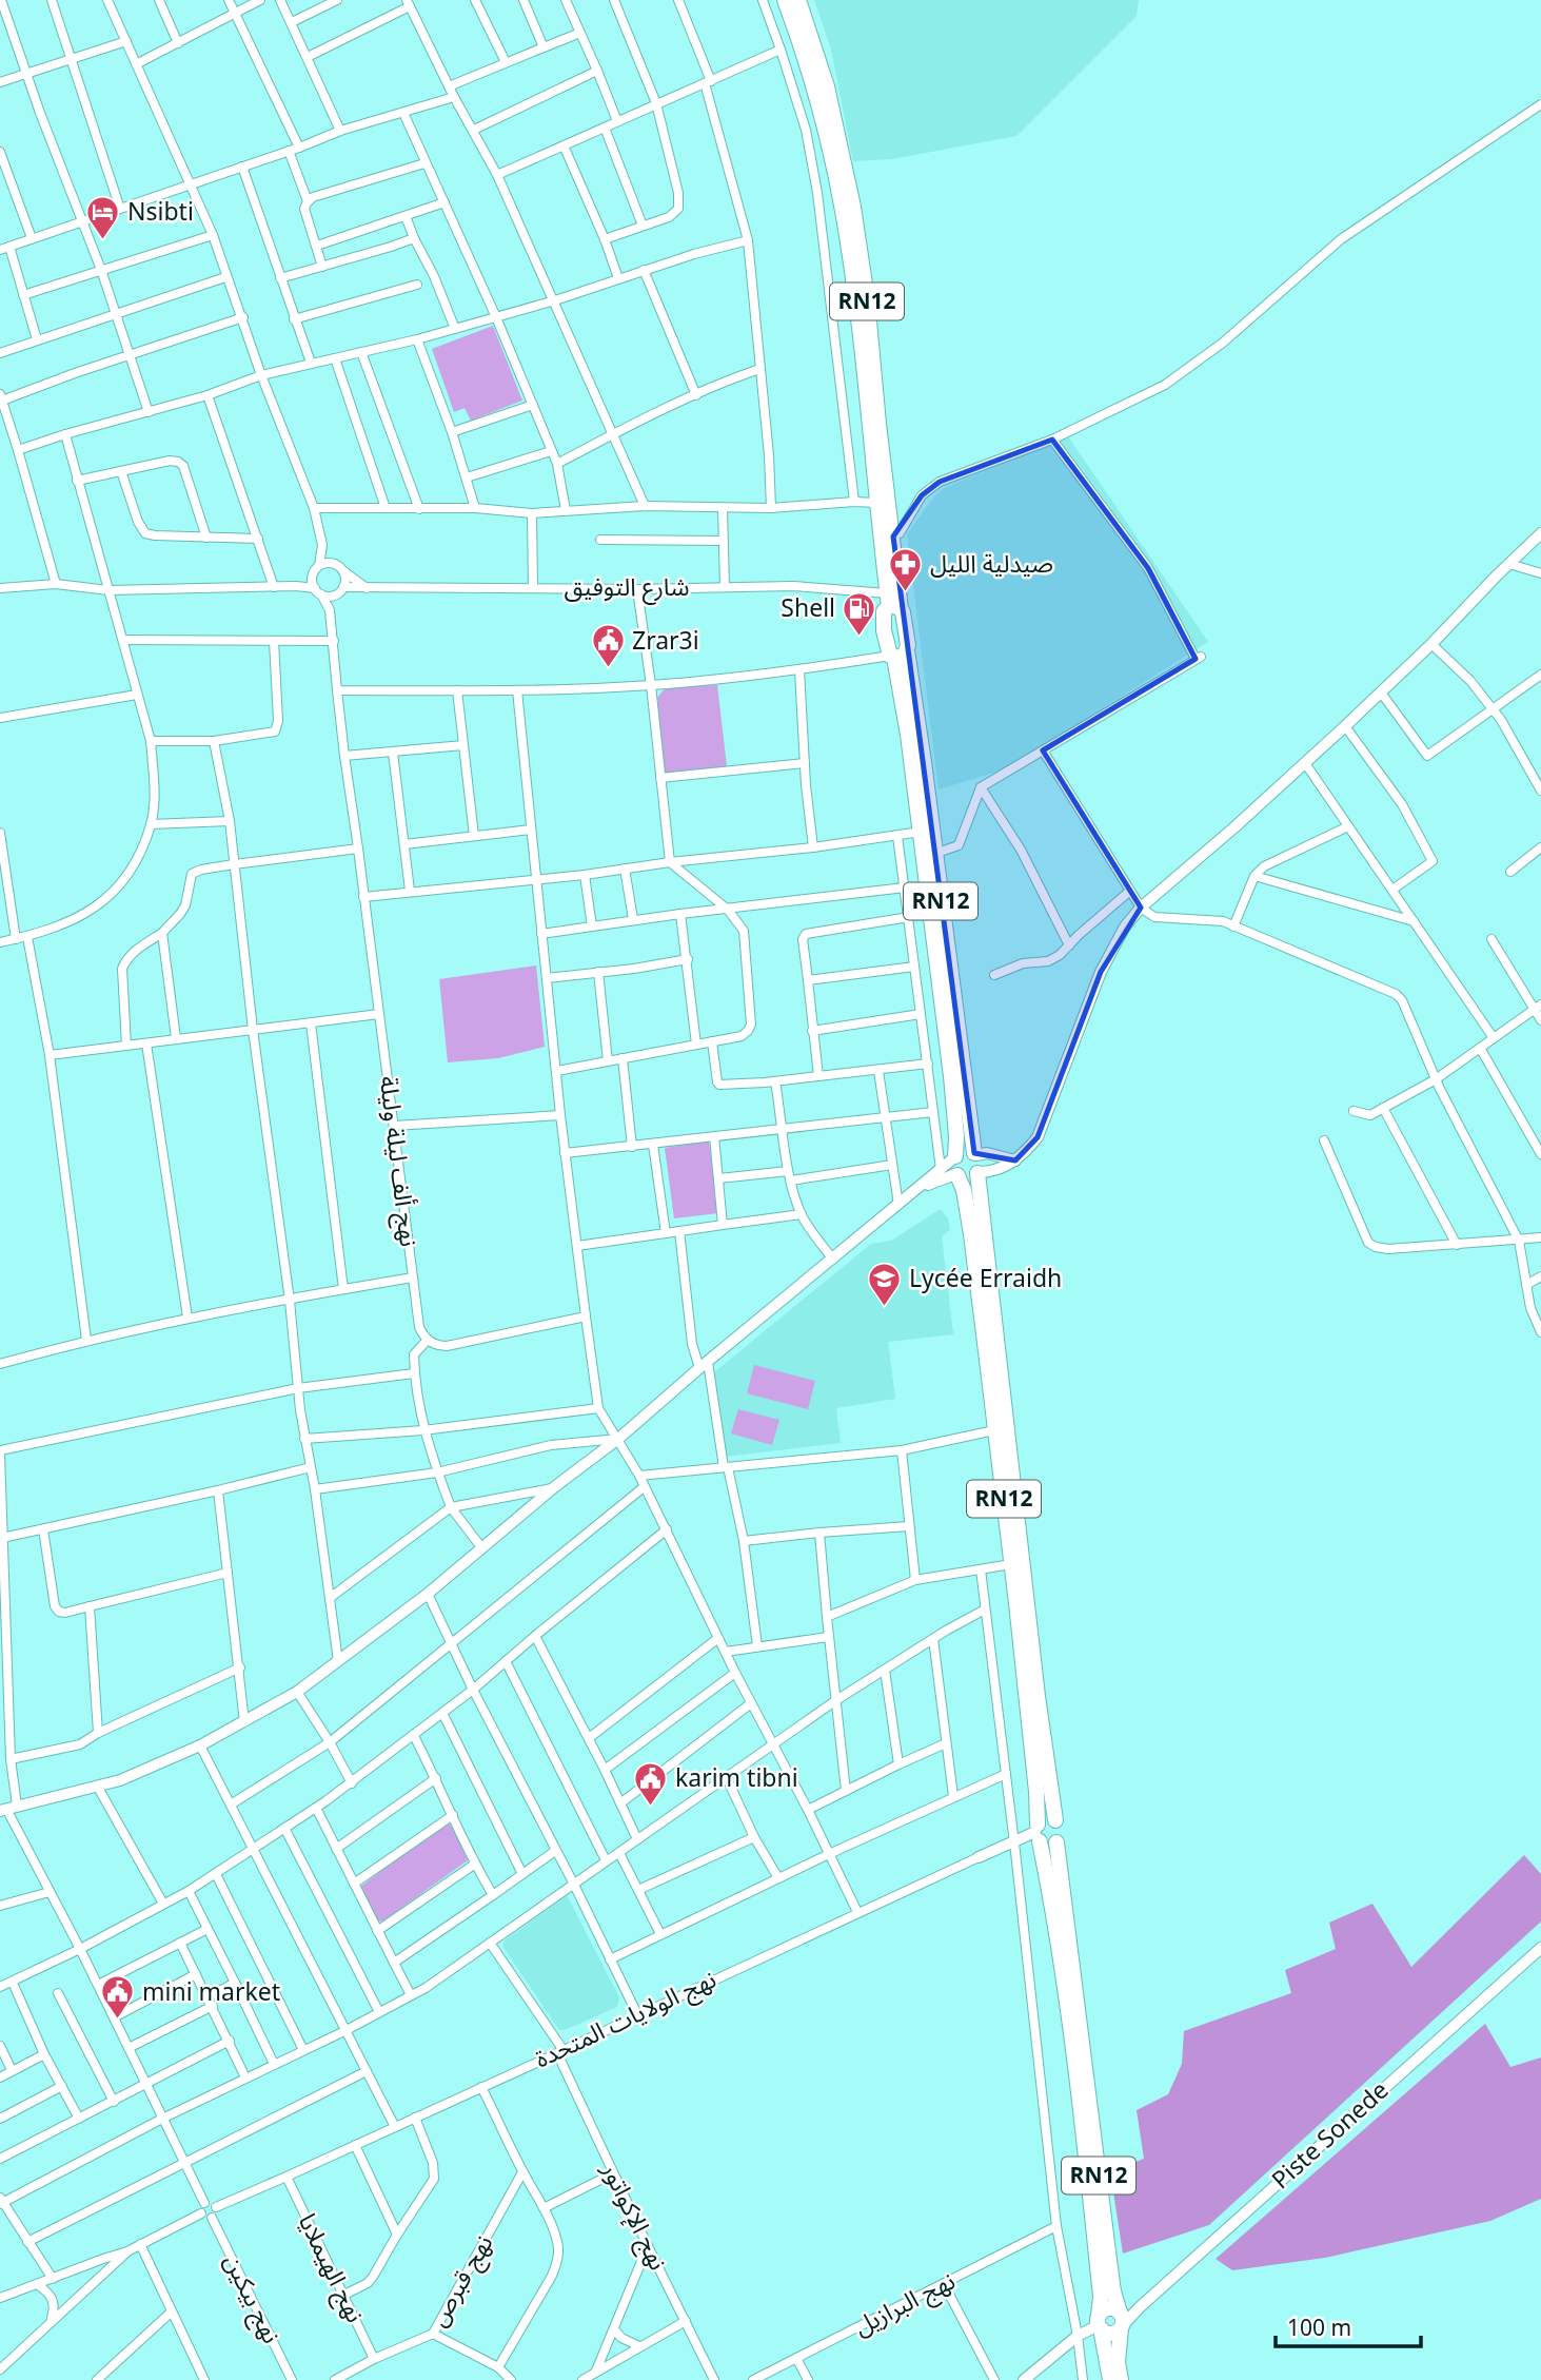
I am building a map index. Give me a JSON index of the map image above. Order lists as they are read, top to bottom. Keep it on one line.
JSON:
{"streets":{"highway":["RN12"],"street":["شارع التوفيق","نهج ألف ليلة وليلة","نهج الولايات المتحدة","Piste Sonede","نهج الإكواتور","نهج الهيملايا","نهج قبرص","نهج بيكين","نهج البرازيل"]},"crossings":[["RN12","شارع التوفيق"],["RN12","نهج الولايات المتحدة"],["RN12","Piste Sonede"],["نهج الولايات المتحدة","نهج الإكواتور"],["نهج الولايات المتحدة","نهج الهيملايا"],["نهج الولايات المتحدة","نهج بيكين"],["نهج الهيملايا","نهج قبرص"]],"places":{"hotel":["Nsibti"],"pharmacy":["صيدلية الليل"],"fuel station":["Shell"],"public building":["Zrar3i","karim tibni","mini market"],"school or university":["Lycée Erraidh"]},"scale_bar":"100 m"}
